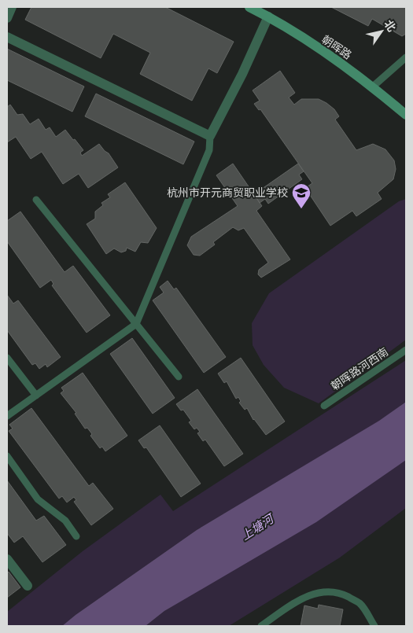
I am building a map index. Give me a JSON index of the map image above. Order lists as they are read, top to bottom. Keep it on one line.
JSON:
{"streets":{"street":["朝晖路"],"lane":["朝晖路河西南"]},"water":["上塘河"],"places":{"school or university":["杭州市开元商贸职业学校"]},"north":"top right"}
